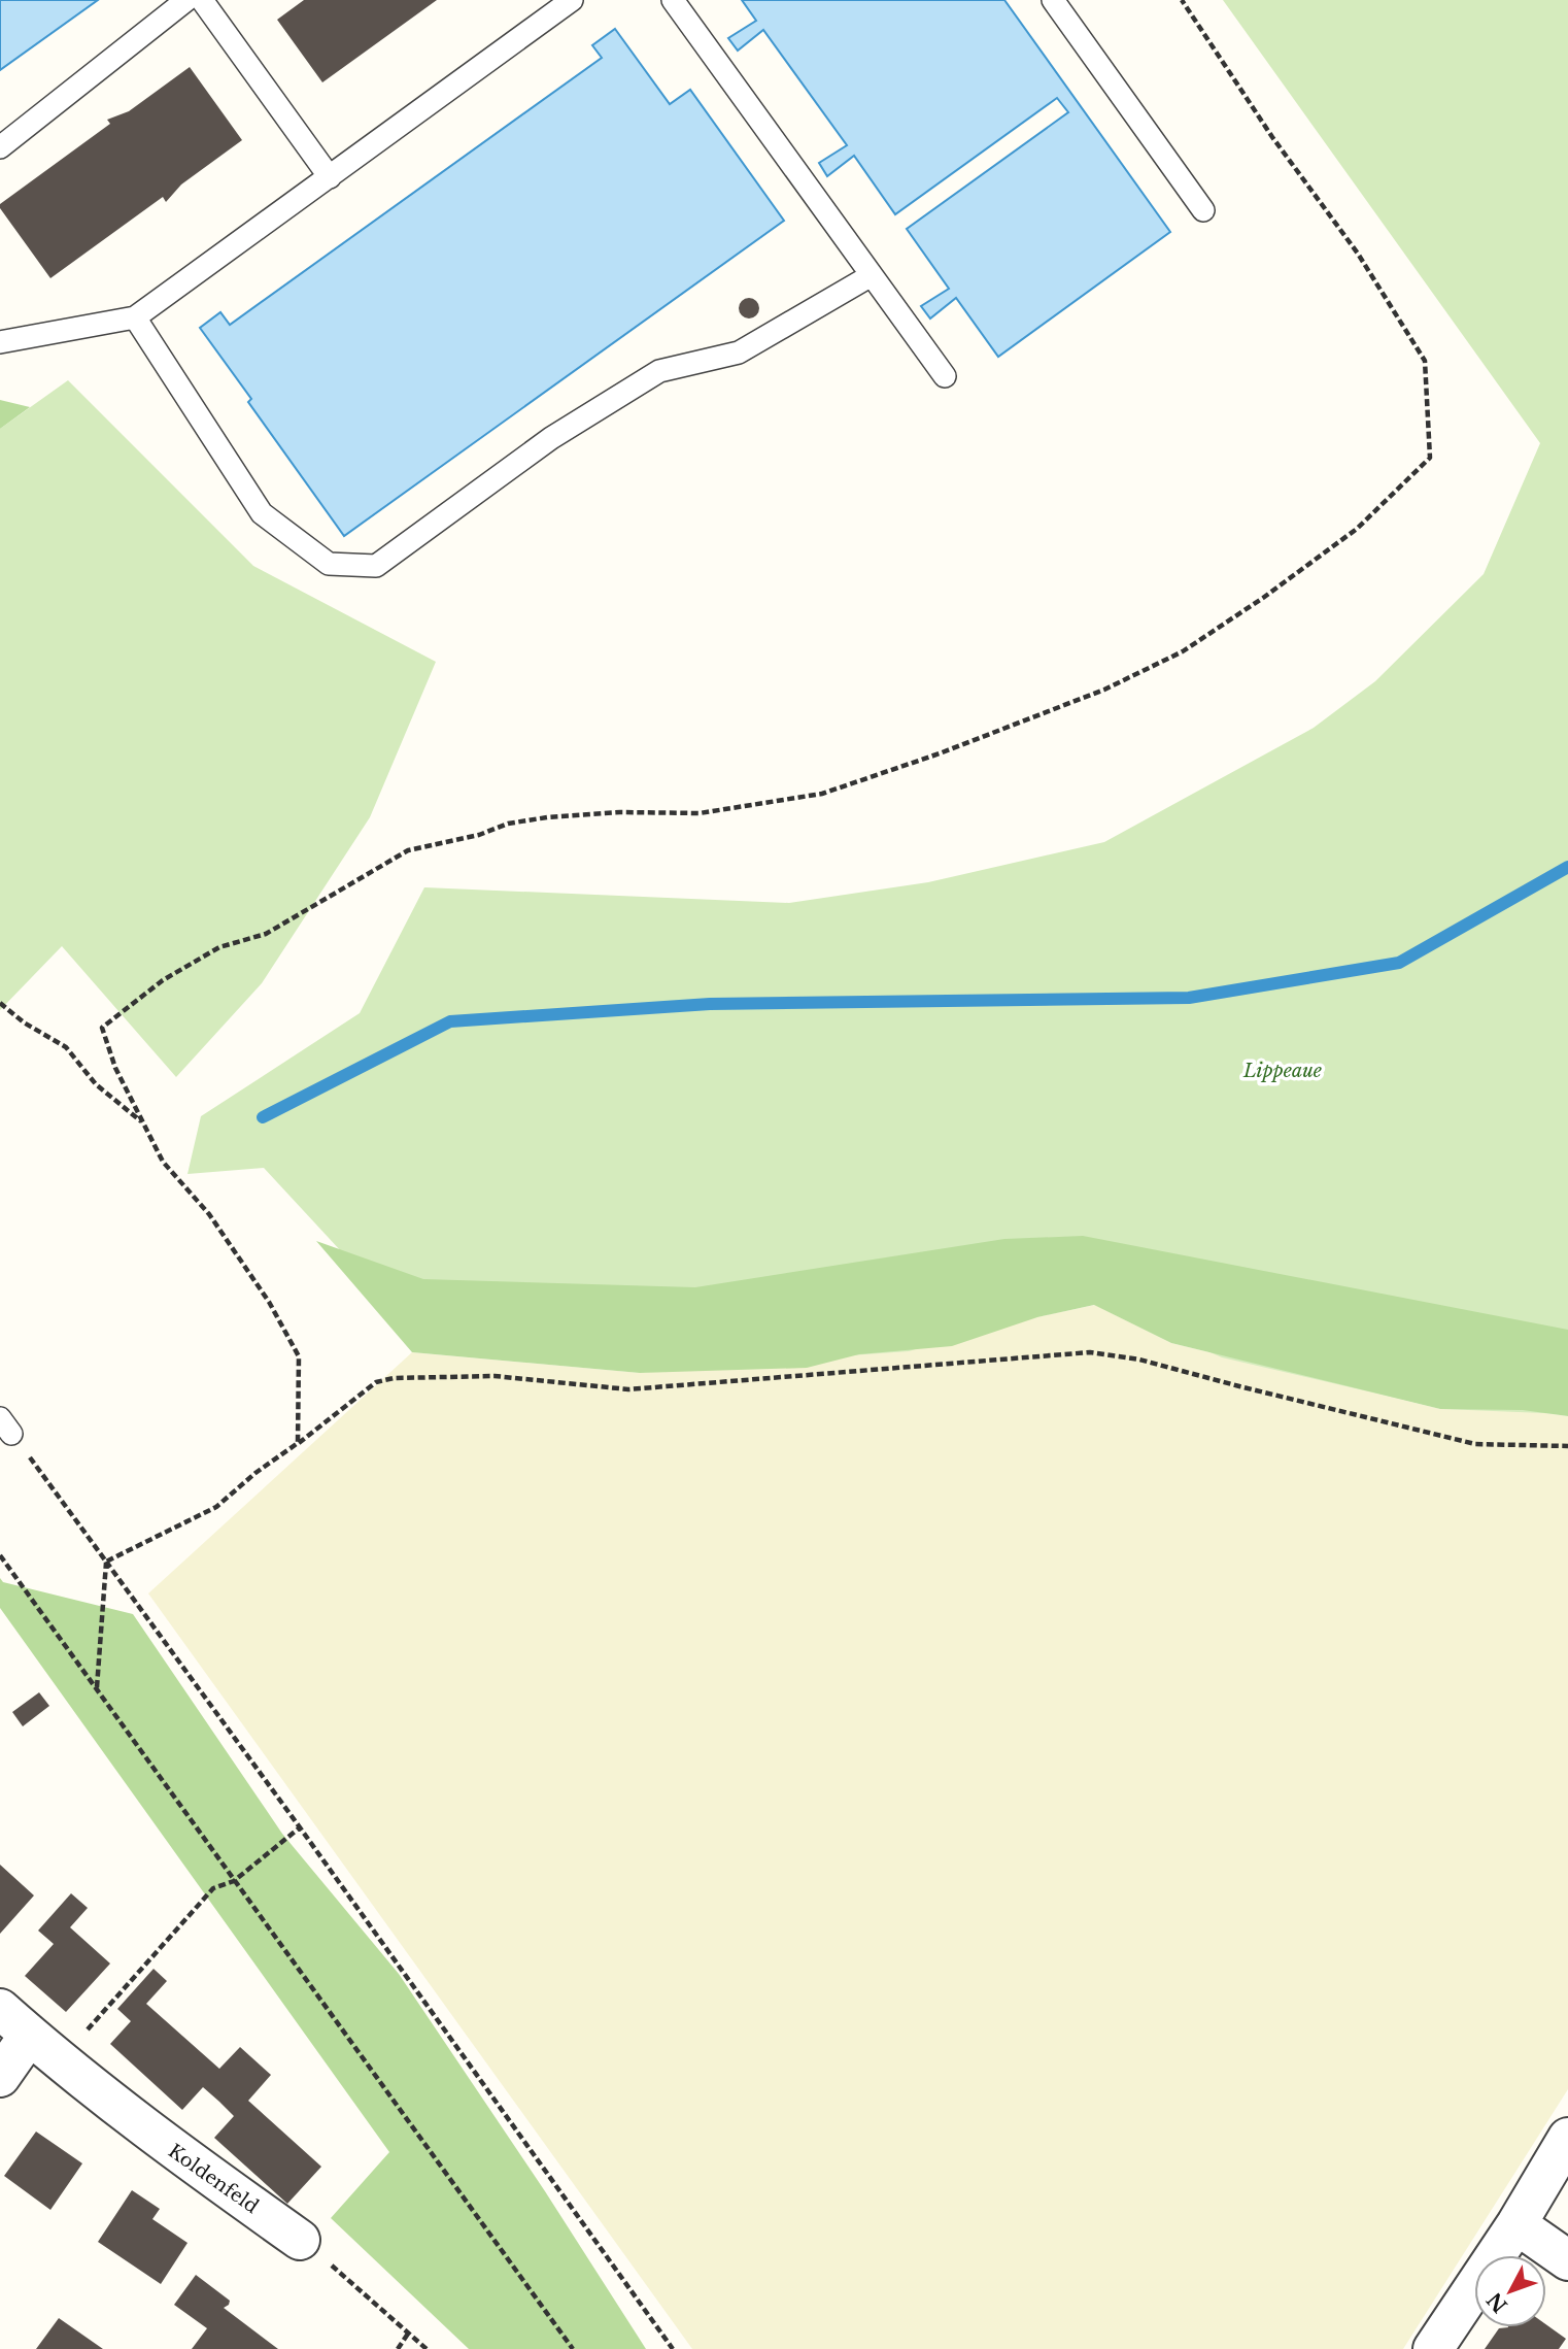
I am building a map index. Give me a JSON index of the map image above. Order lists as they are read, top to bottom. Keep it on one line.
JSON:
{"streets":{"street":["Koldenfeld"]},"parks":["Lippeaue"],"north":"bottom left"}
